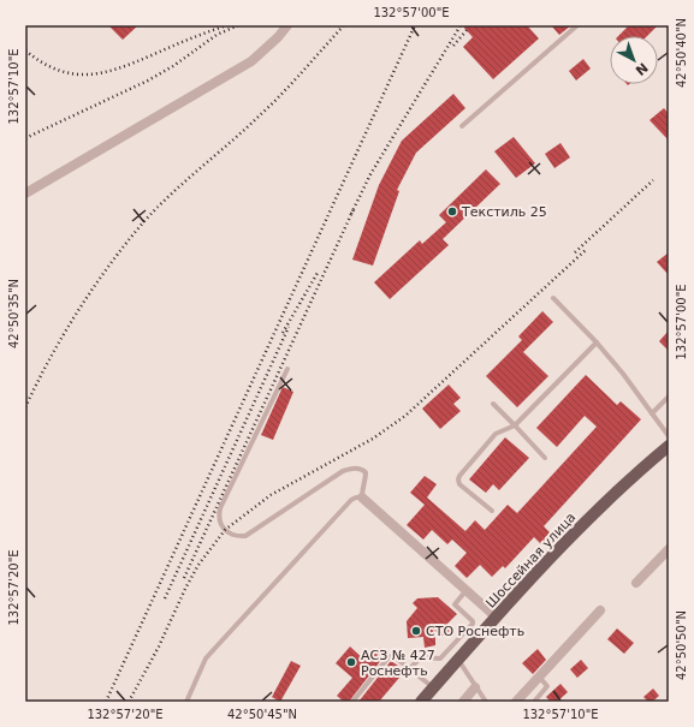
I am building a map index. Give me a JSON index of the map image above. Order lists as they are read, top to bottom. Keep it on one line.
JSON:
{"streets":{"main road":["Шоссейная улица"]},"places":["Текстиль 25","СТО Роснефть","АСЗ № 427 Роснефть"],"north":"bottom right","coordinates":["132°57'00\"E","42°50'40\"N","132°57'10\"E","42°50'35\"N","132°57'20\"E","42°50'50\"N","42°50'45\"N"]}
